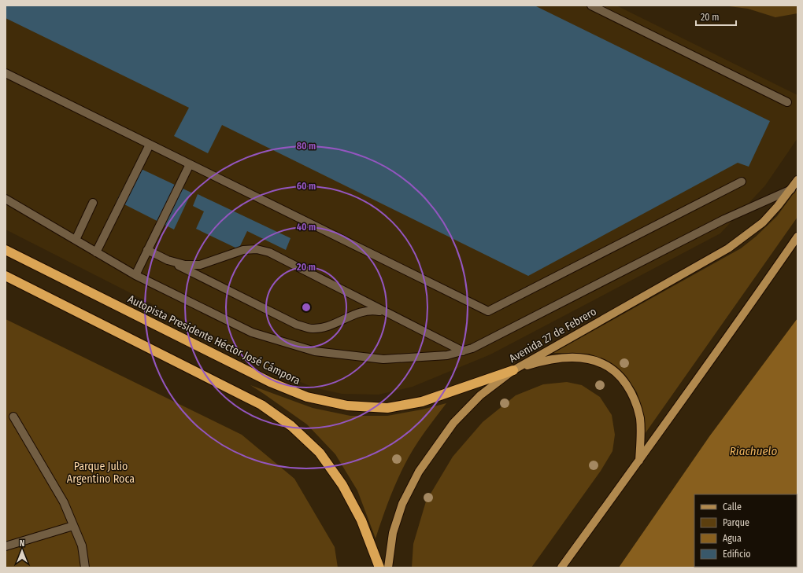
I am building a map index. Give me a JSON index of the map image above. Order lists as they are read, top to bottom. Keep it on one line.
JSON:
{"streets":{"highway":["Autopista Presidente Héctor José Cámpora"],"main road":["Avenida 27 de Febrero"]},"crossings":[["Avenida 27 de Febrero","Autopista Presidente Héctor José Cámpora"]],"water":["Riachuelo"],"parks":["Parque Julio Argentino Roca"],"legend":["Calle","Parque","Agua","Edificio"],"scale_bar":"20 m","north":"top","rings":["80 m","60 m","40 m","20 m"]}
